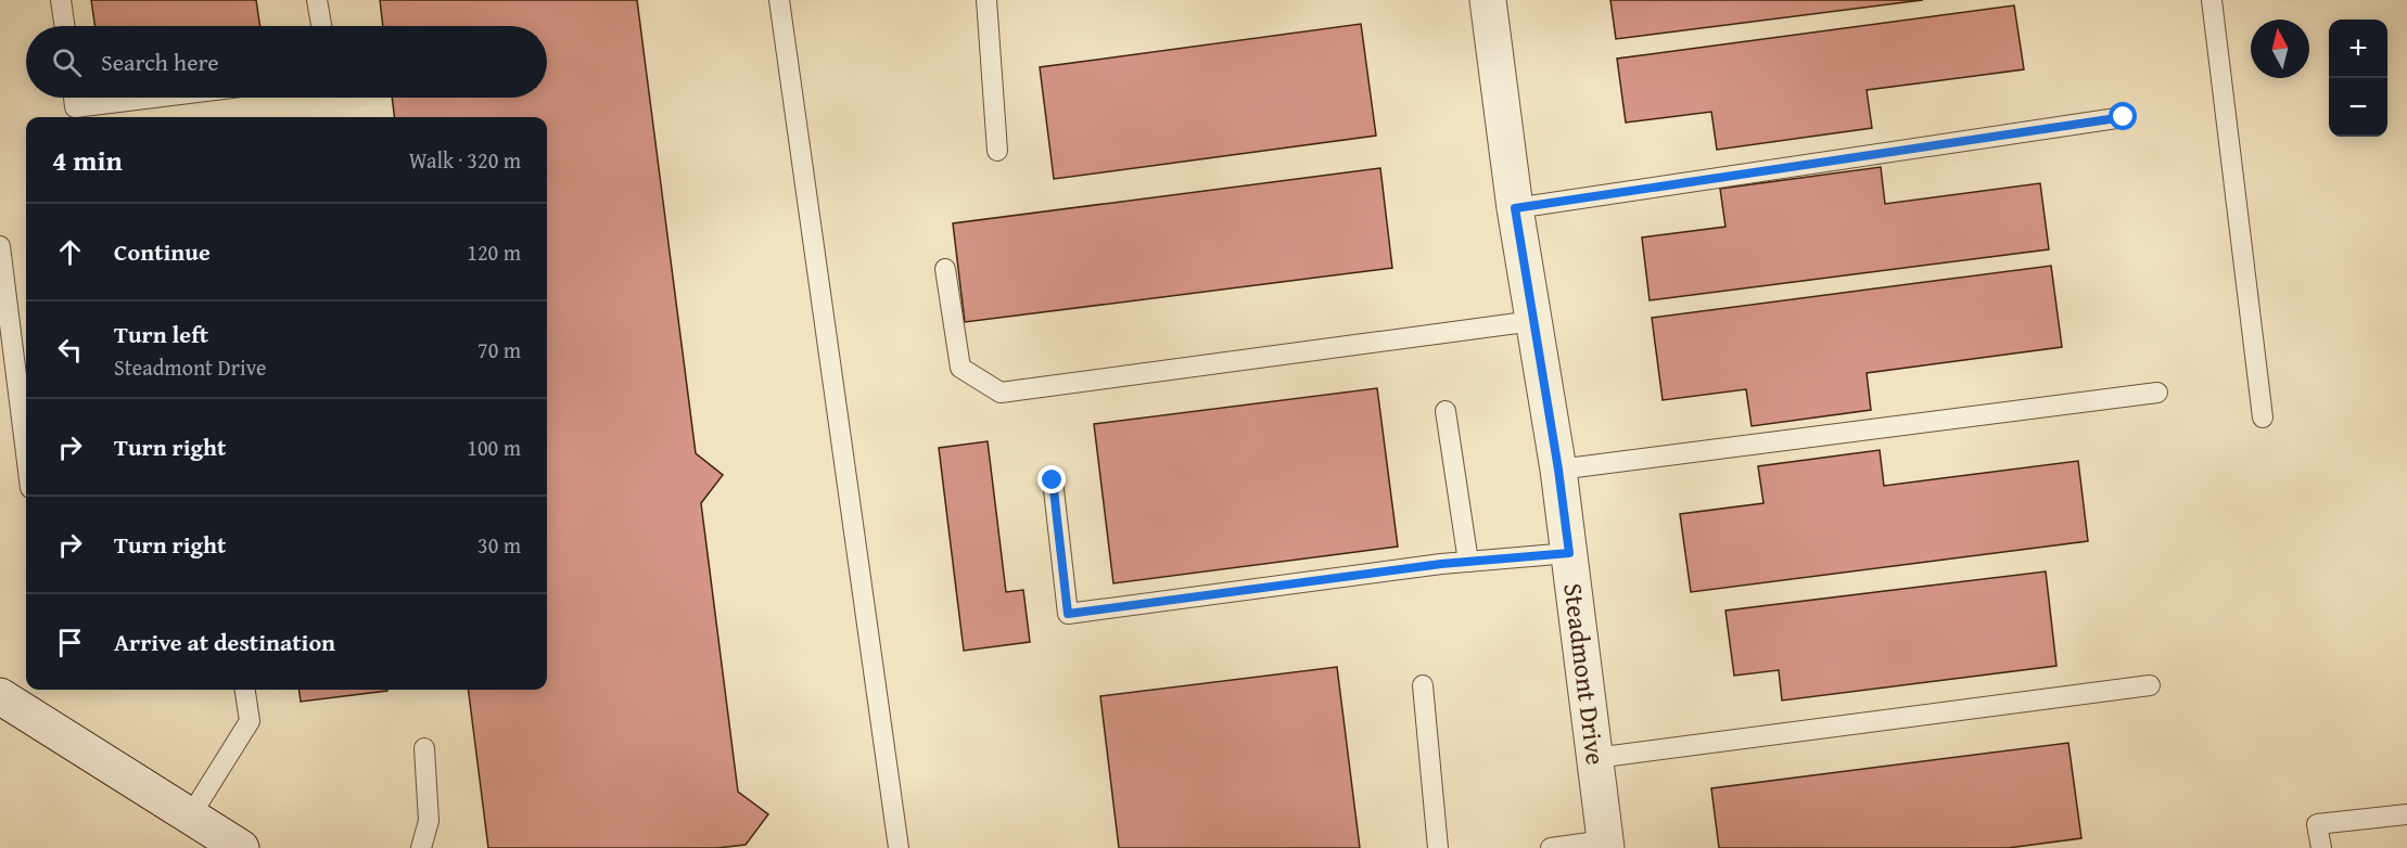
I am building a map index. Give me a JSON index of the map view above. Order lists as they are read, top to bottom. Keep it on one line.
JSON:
{"streets":{"street":["Steadmont Drive"]},"north":"top","page":{"map_buttons":["+","−"],"search":"Search here","heading":["4 min","Walk · 320 m"],"list":[["Continue","120 m"],["Turn left","Steadmont Drive","70 m"],["Turn right","100 m"],["Turn right","30 m"],"Arrive at destination"]}}
